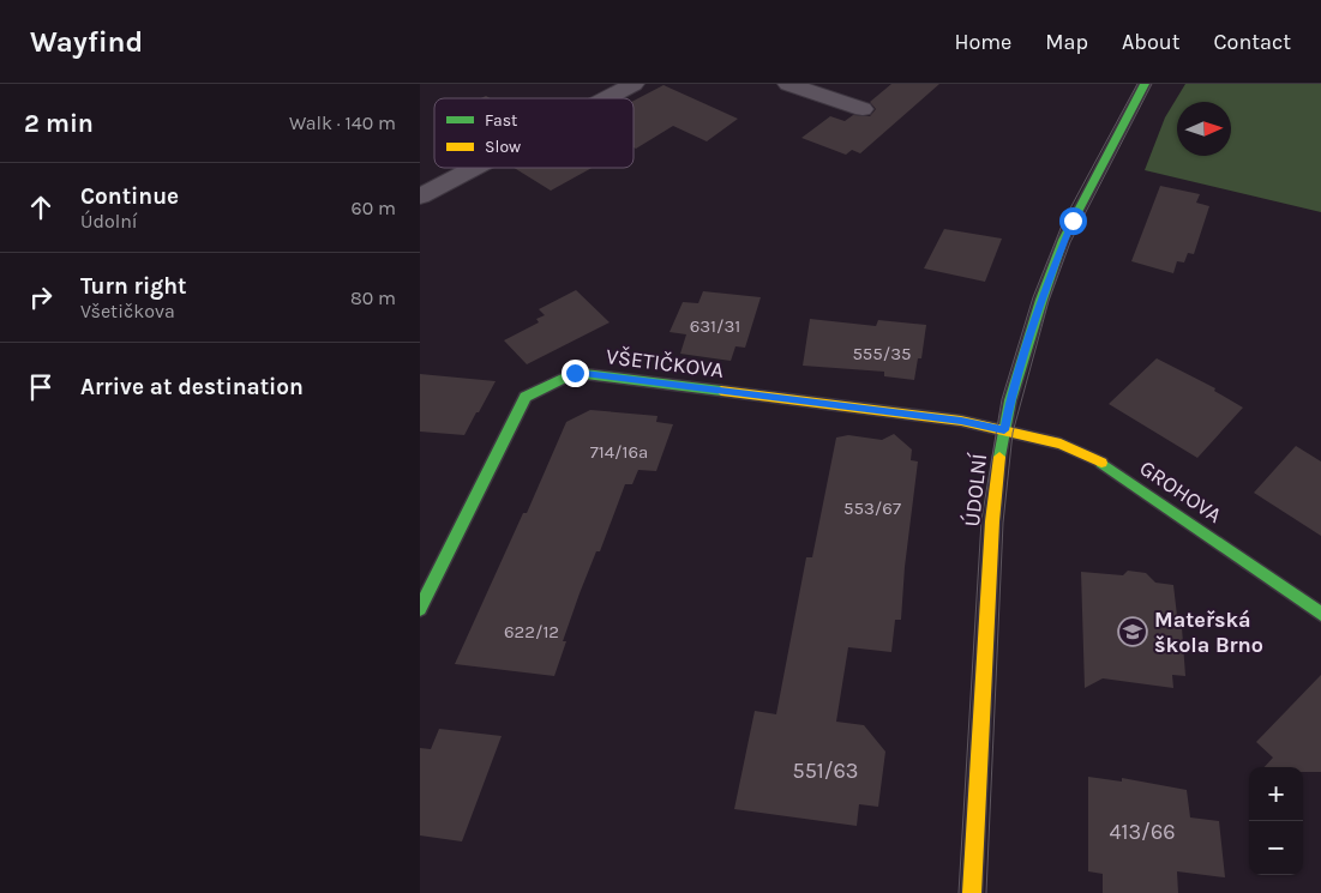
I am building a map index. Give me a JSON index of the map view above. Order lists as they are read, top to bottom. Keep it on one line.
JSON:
{"streets":{"street":["VŠETIČKOVA","ÚDOLNÍ","GROHOVA"]},"crossings":[["VŠETIČKOVA","ÚDOLNÍ"],["VŠETIČKOVA","GROHOVA"],["ÚDOLNÍ","GROHOVA"]],"places":{"school or university":["Mateřská škola Brno"]},"house_numbers":["631/31","555/35","714/16a","553/67","622/12","551/63","413/66"],"legend":["Fast","Slow"],"north":"right","page":{"header":"Wayfind","nav":["Home","Map","About","Contact"],"heading":["2 min","Walk · 140 m"],"list":[["Continue","Údolní","60 m"],["Turn right","Všetičkova","80 m"],"Arrive at destination"],"map_buttons":["+","−"]}}
